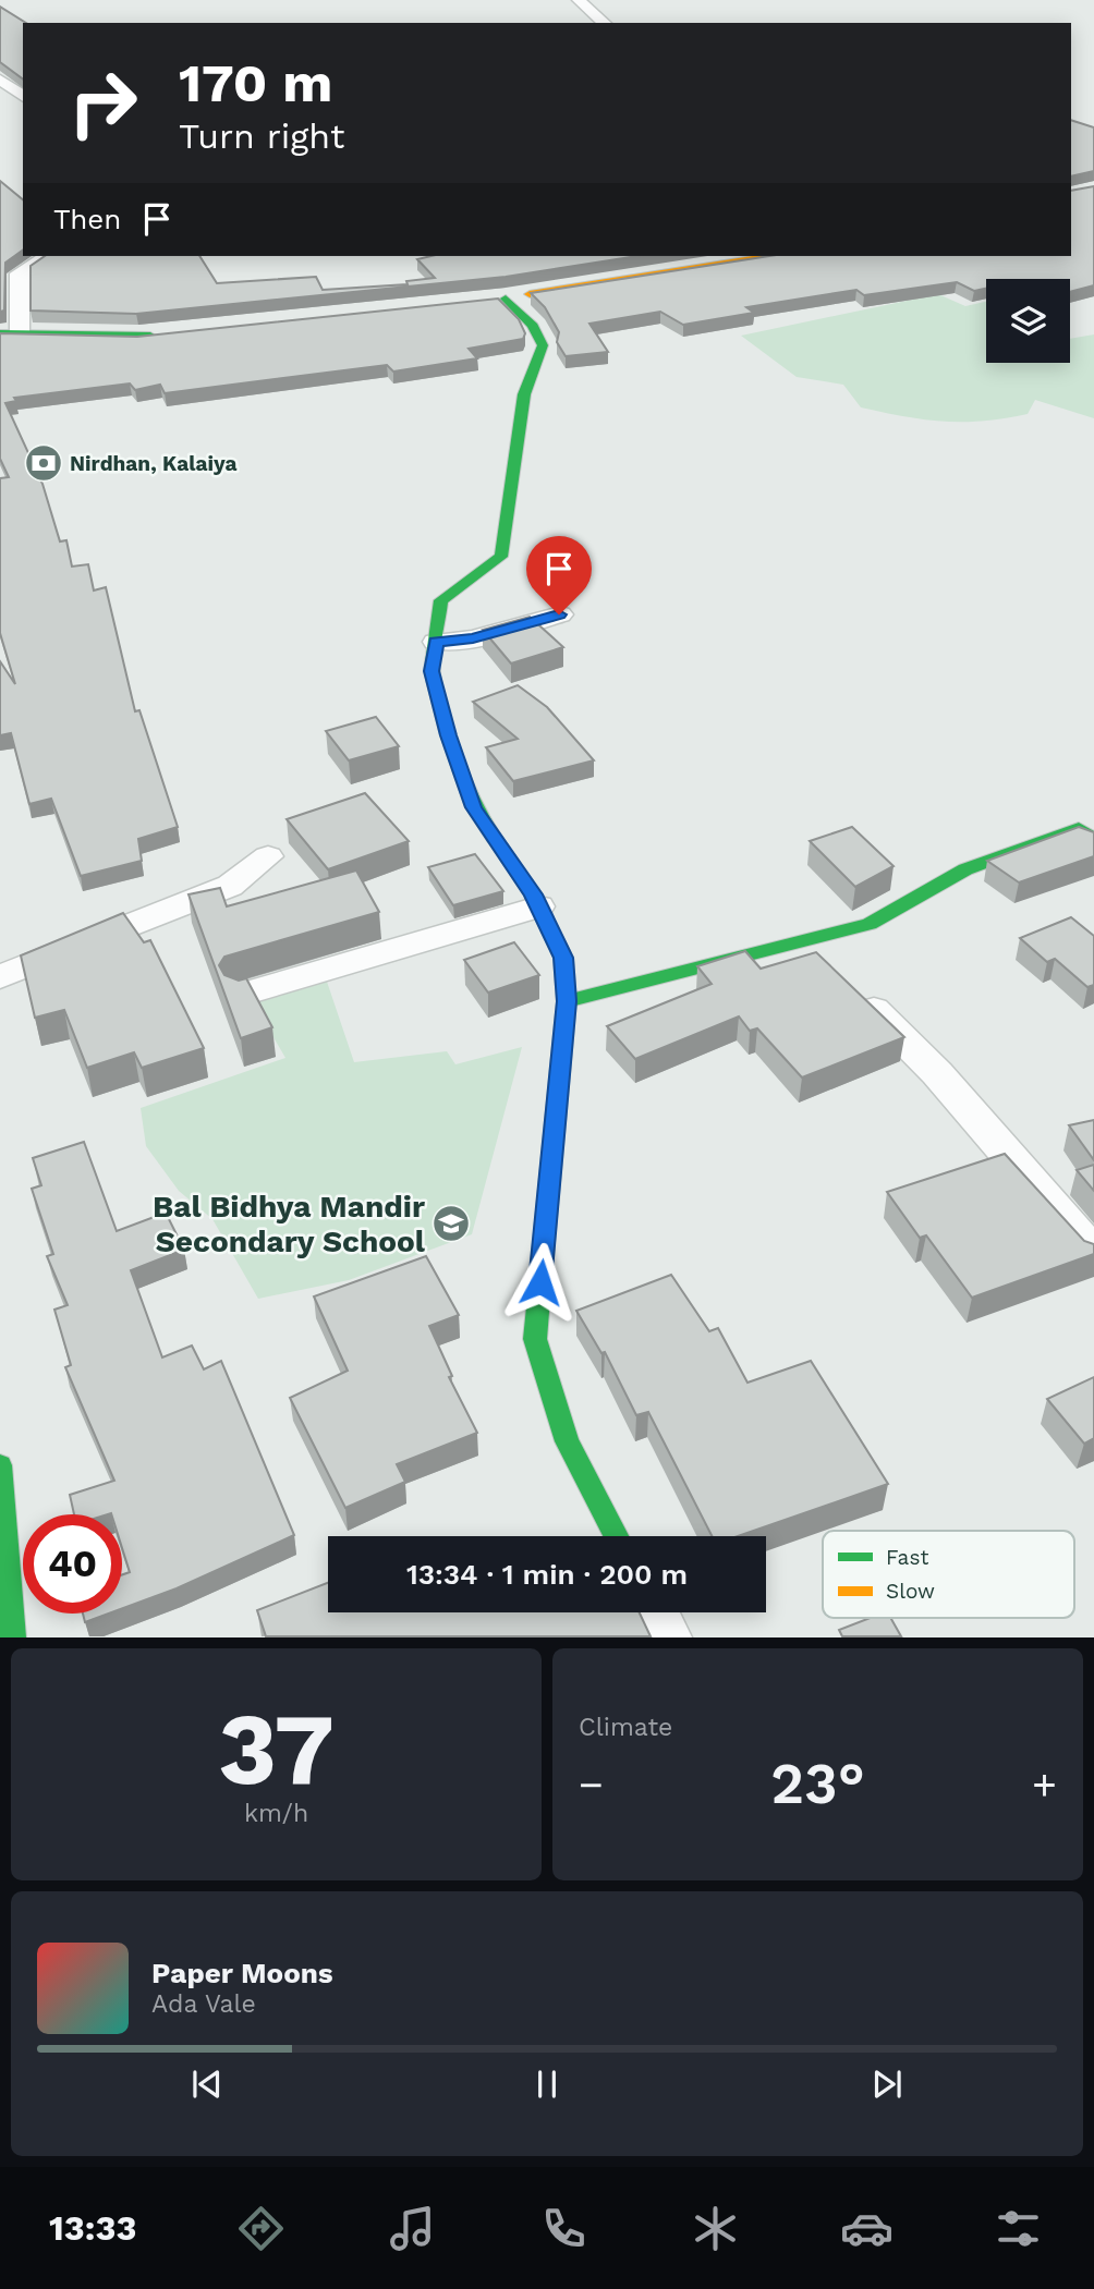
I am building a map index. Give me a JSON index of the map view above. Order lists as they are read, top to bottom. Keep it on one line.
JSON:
{"places":{"bank":["Nirdhan, Kalaiya"],"school or university":["Bal Bidhya Mandir Secondary School"]},"legend":["Fast","Slow"],"page":{"turn":["170 m","Turn right"],"then":"Then","limit":"40","trip":"13:34 · 1 min · 200 m","tile":[["37","km/h"],"Climate"],"heat":["−","23°","+"],"song":["Paper Moons","Ada Vale"],"tabs":"13:33"}}
